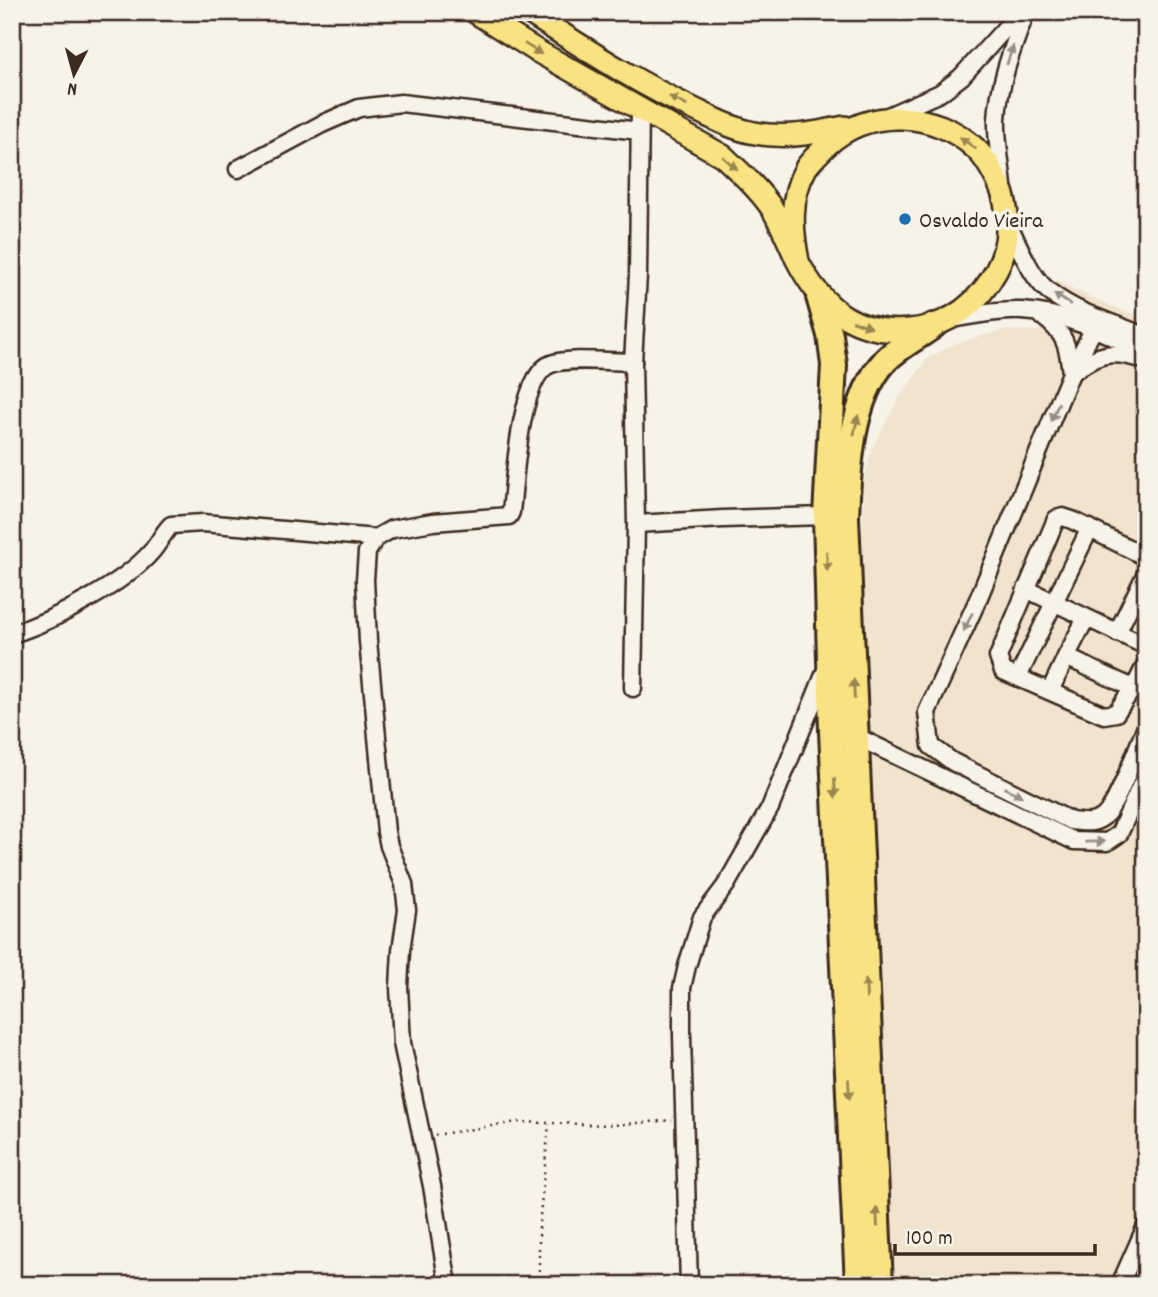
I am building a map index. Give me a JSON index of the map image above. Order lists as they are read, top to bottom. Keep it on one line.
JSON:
{"places":["Osvaldo Vieira"],"scale_bar":"100 m","north":"bottom"}
